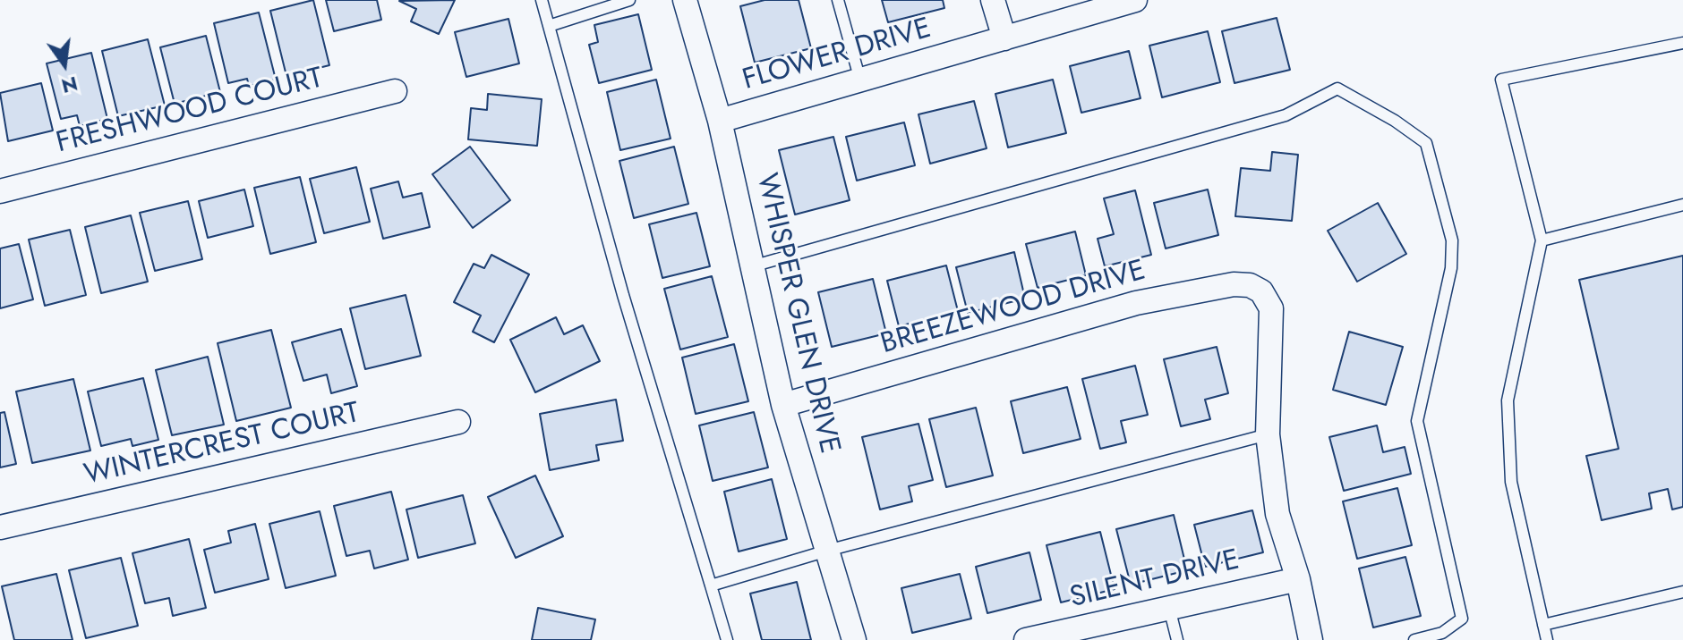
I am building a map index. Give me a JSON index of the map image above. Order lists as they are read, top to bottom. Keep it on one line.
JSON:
{"streets":{"street":["FLOWER DRIVE","FRESHWOOD COURT","BREEZEWOOD DRIVE","WHISPER GLEN DRIVE","WINTERCREST COURT","SILENT DRIVE"]},"crossings":[["FLOWER DRIVE","WHISPER GLEN DRIVE"],["BREEZEWOOD DRIVE","WHISPER GLEN DRIVE"]],"north":"bottom"}
